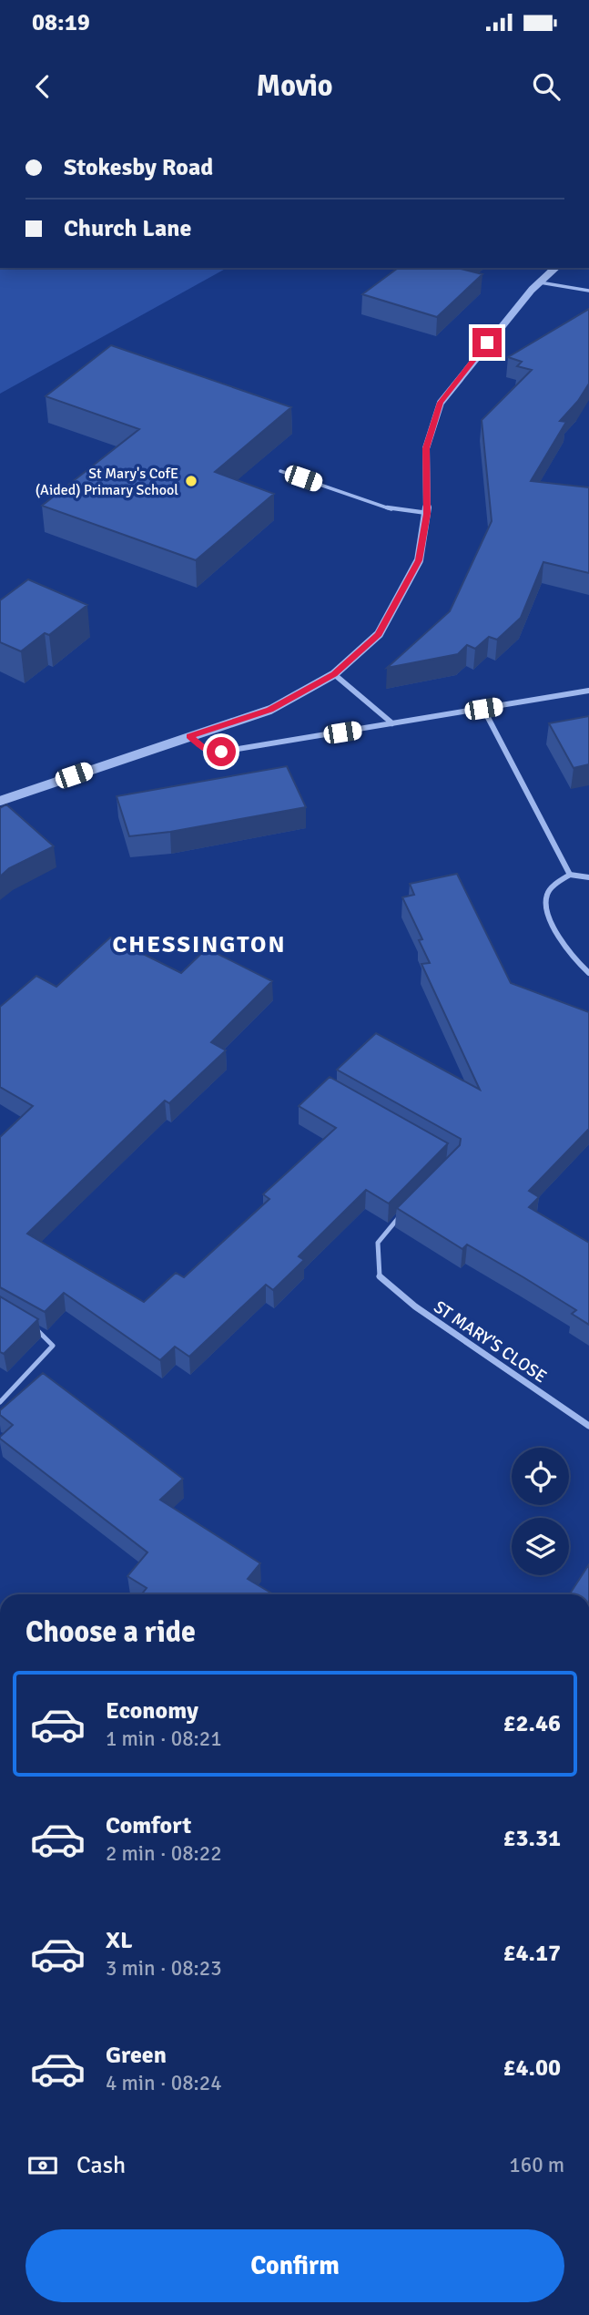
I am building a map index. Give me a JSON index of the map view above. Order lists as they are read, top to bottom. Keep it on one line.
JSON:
{"streets":{"street":["ST MARY'S CLOSE"]},"districts":["CHESSINGTON"],"places":["St Mary's CofE (Aided) Primary School"],"page":{"status":"08:19","header":"Movio","banner":["Stokesby Road","Church Lane"],"heading":"Choose a ride","list":[{"name":"Economy","note":"1 min · 08:21","value":"£2.46"},{"name":"Comfort","note":"2 min · 08:22","value":"£3.31"},{"name":"XL","note":"3 min · 08:23","value":"£4.17"},{"name":"Green","note":"4 min · 08:24","value":"£4.00"}],"pay":["Cash","160 m"],"buttons":"Confirm"}}
